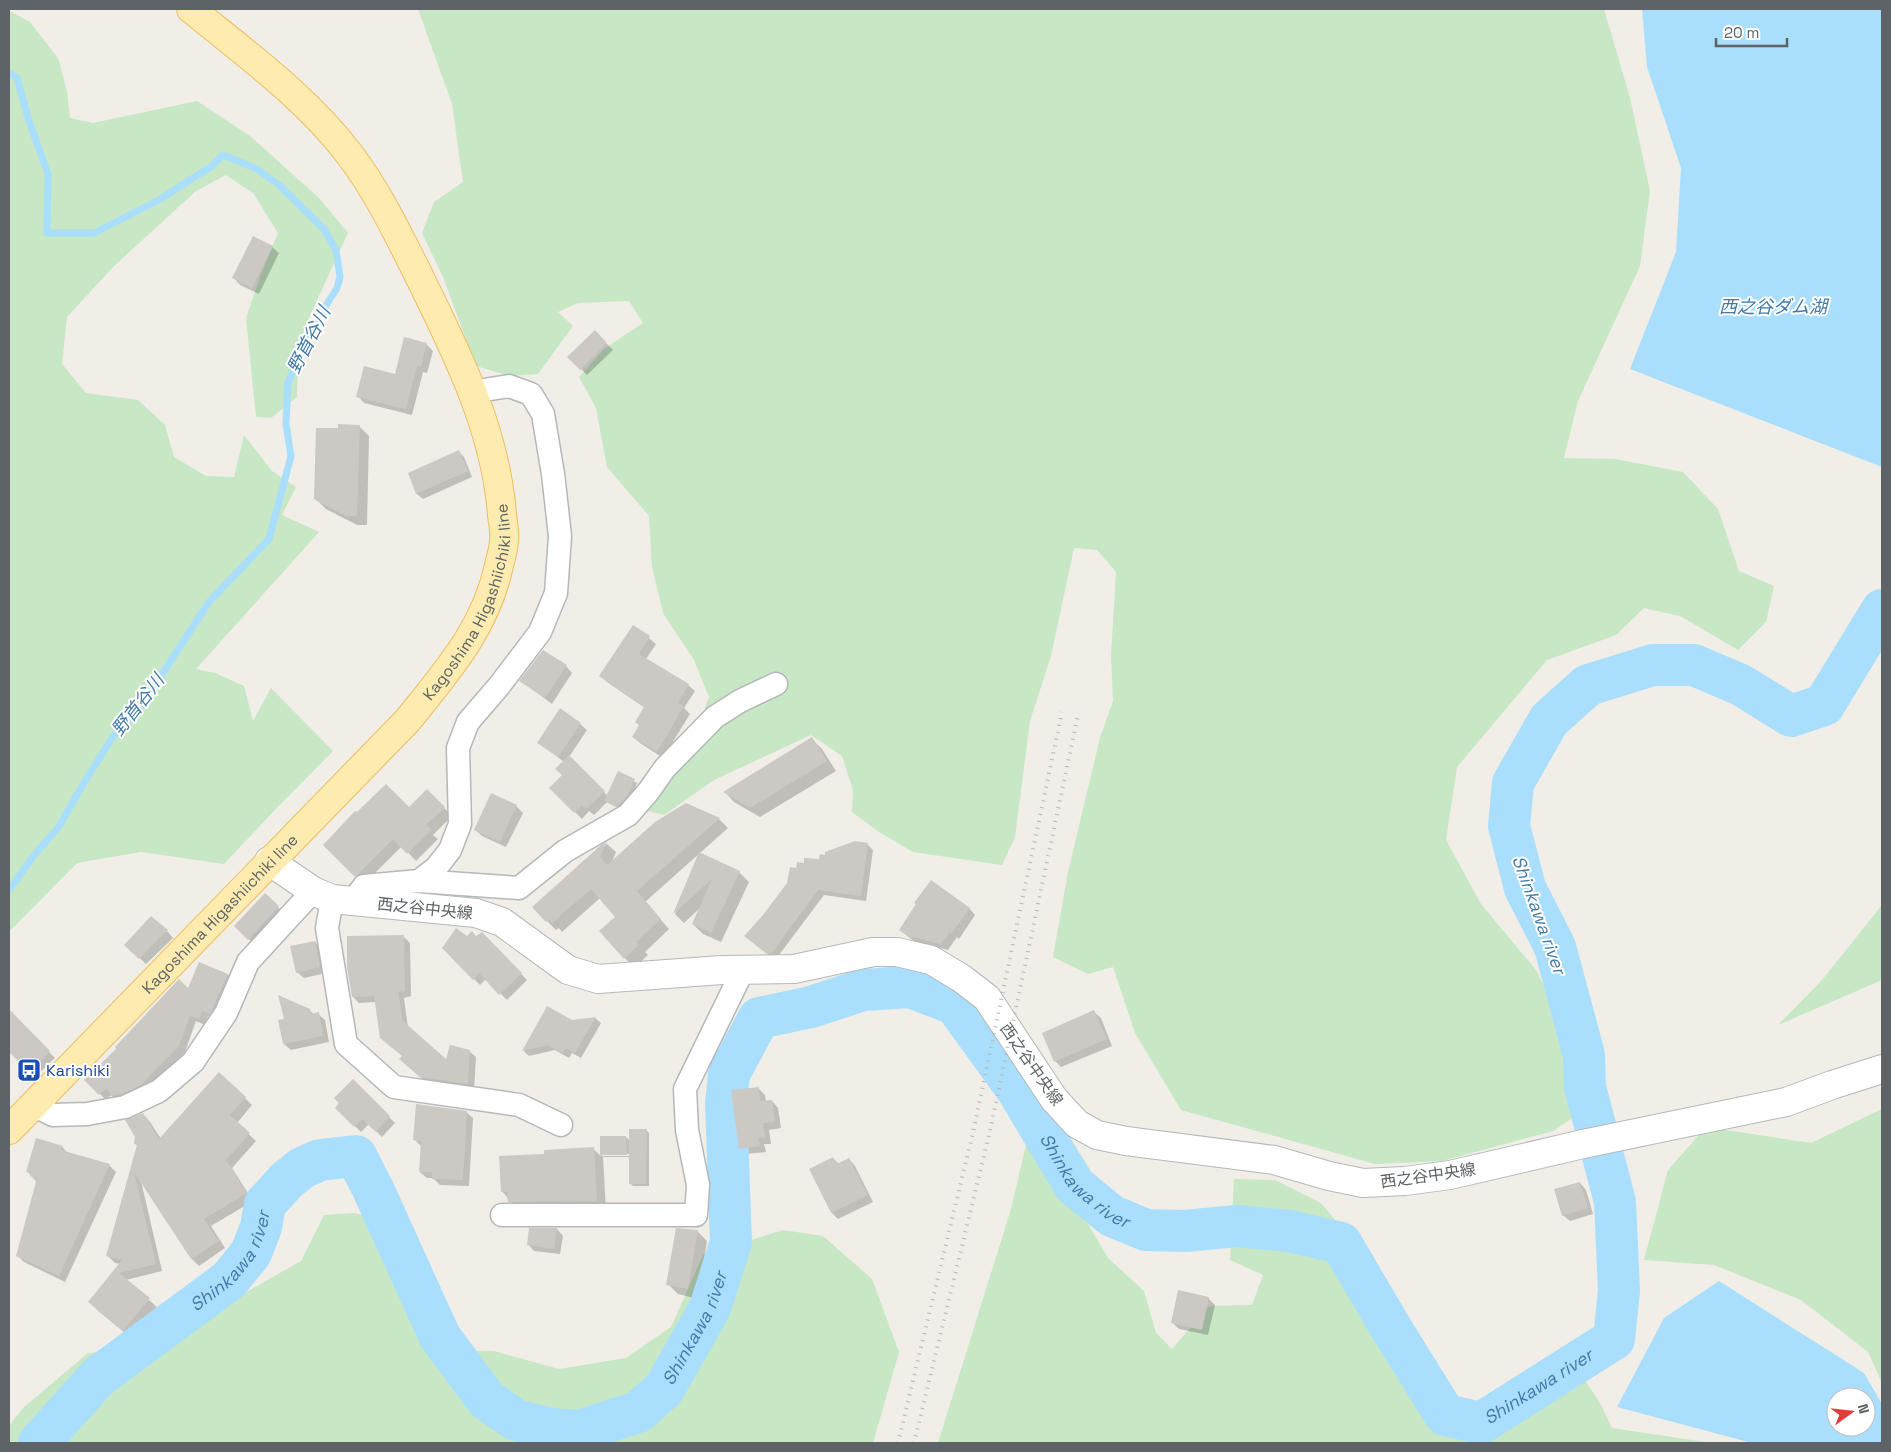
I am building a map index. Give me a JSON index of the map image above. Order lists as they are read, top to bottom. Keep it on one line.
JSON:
{"streets":{"main road":["Kagoshima Higashiichiki line"],"street":["西之谷中央線"]},"water":["西之谷ダム湖","野首谷川","Shinkawa river"],"places":{"bus stop":["Karishiki"]},"scale_bar":"20 m","north":"right"}
